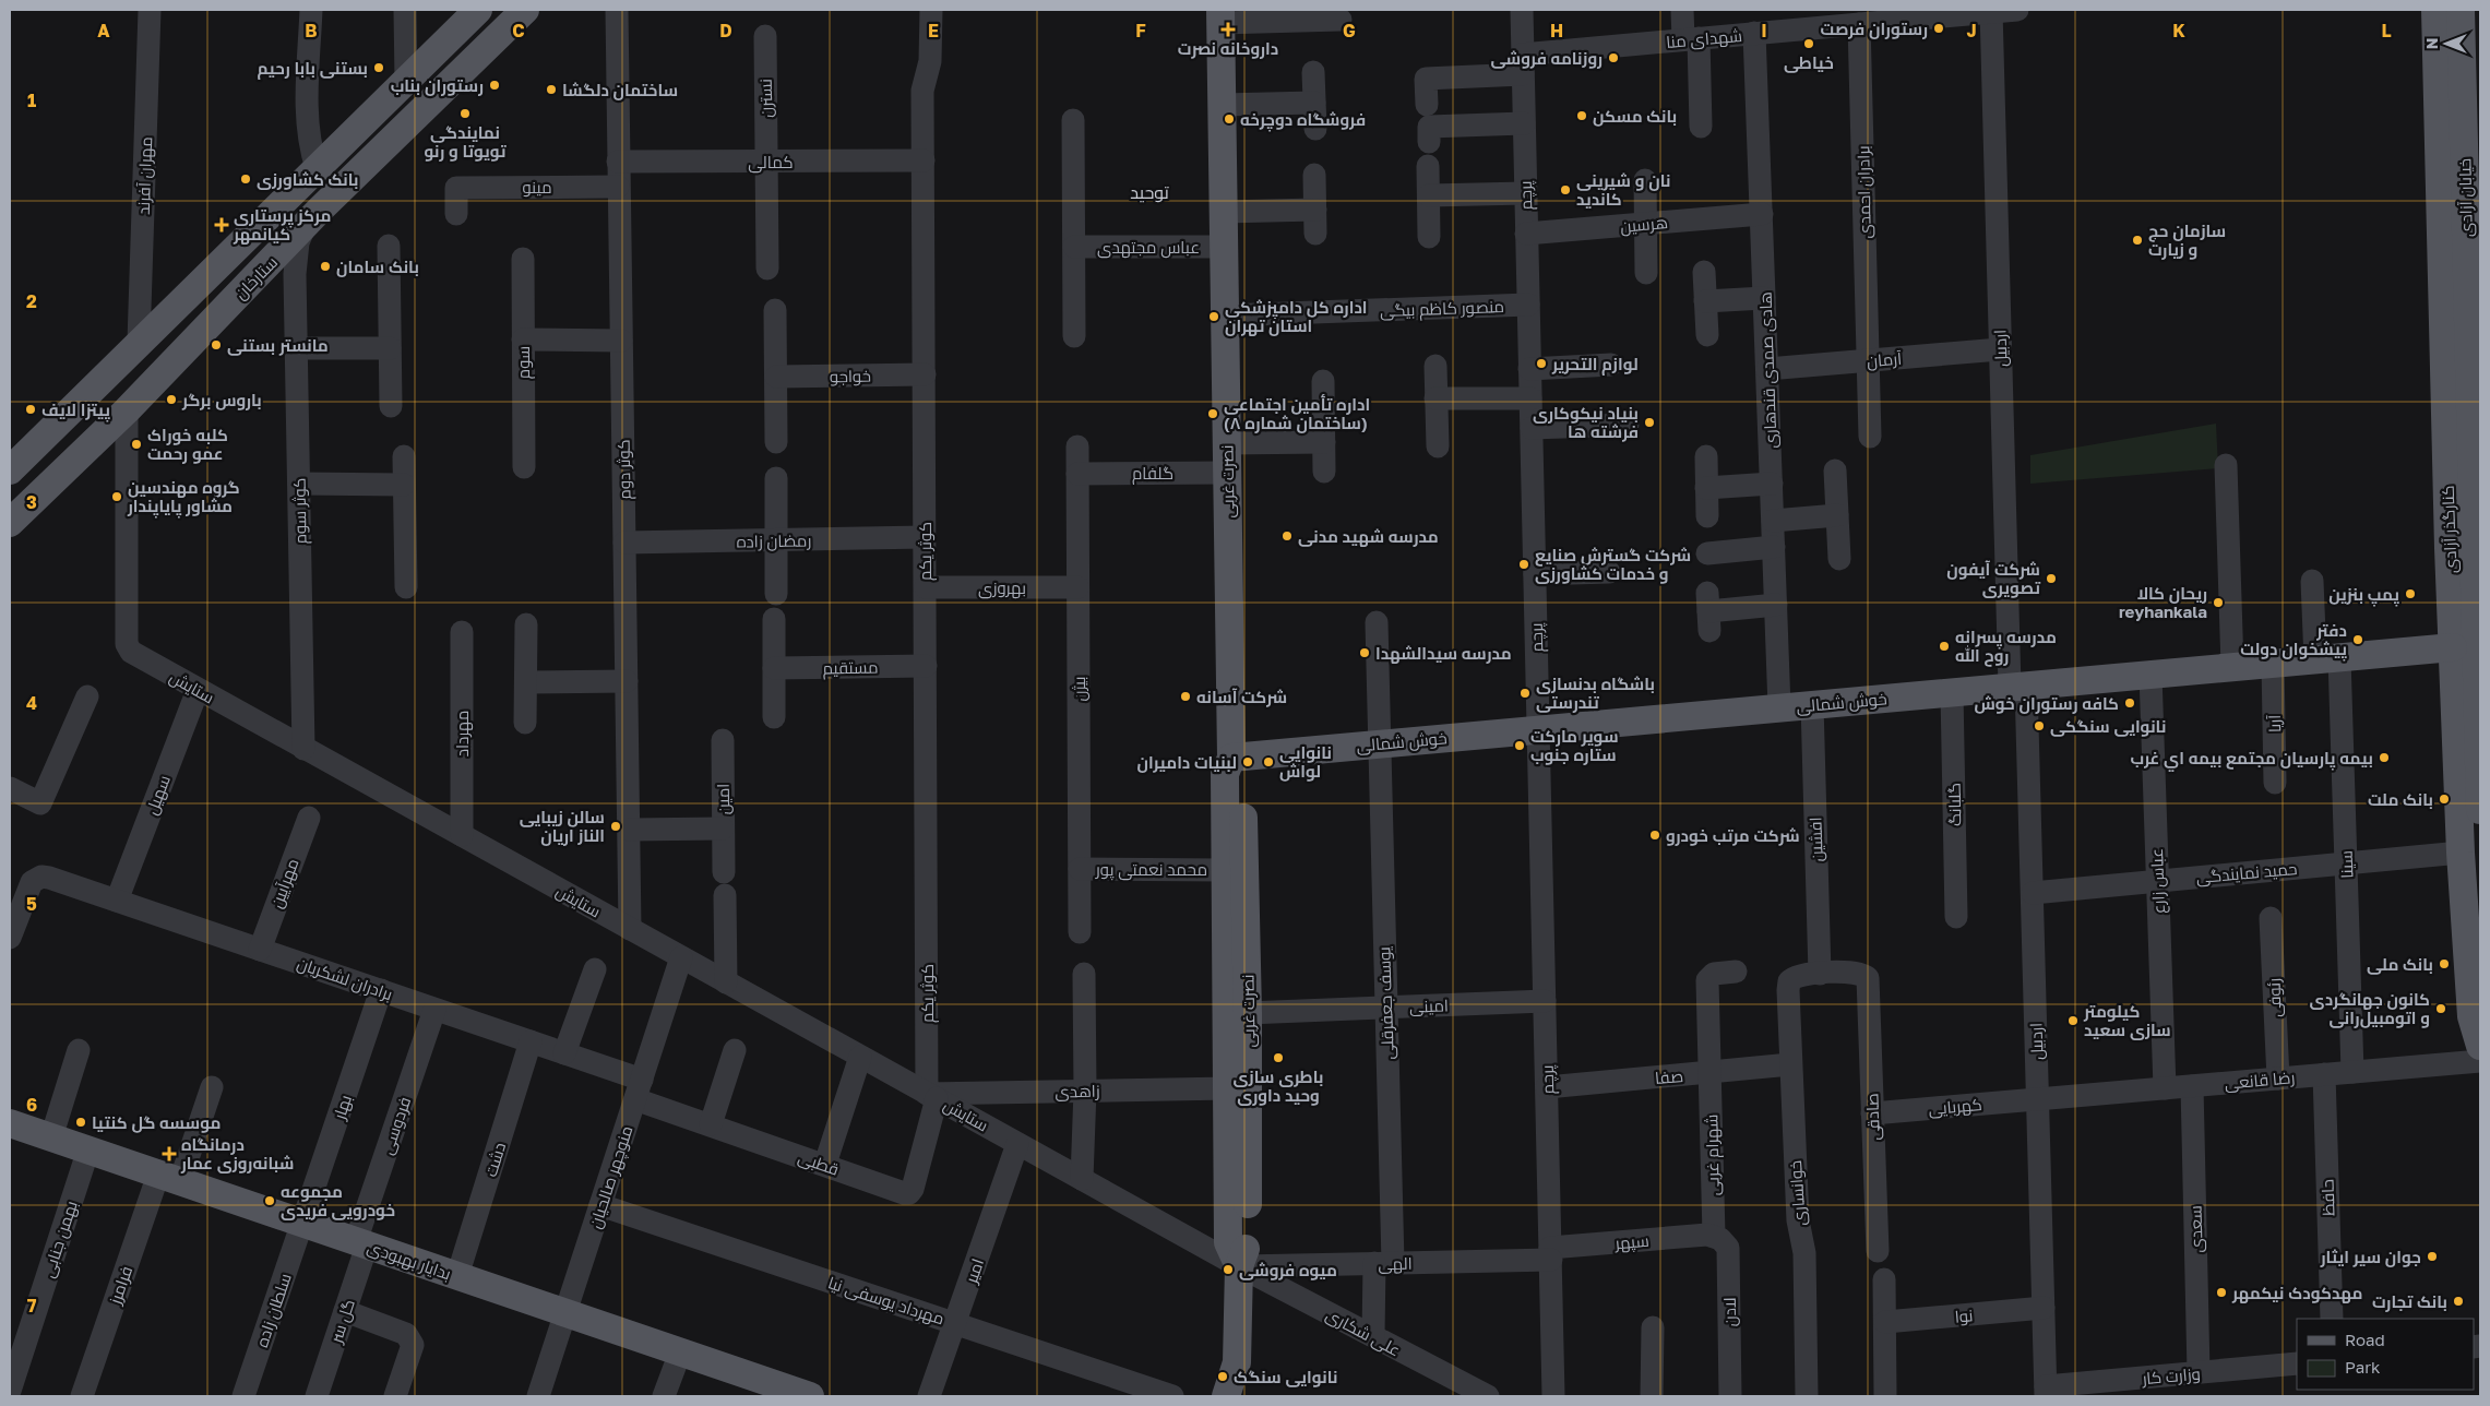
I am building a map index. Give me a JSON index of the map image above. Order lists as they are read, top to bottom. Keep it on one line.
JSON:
{"streets":{"main road":["خیابان آزادی","ستارخان","نصرت غربی","کنارگذر آزادی","خوش شمالی","بدایار بهبودی"],"street":["شهدای منا","نسترن","کمالی","مهران آفرند","مینو","برادران احمدی","پرچم","هرسین","عباس مجتهدی","منصور کاظم بیگی","اردبیل","آرمان","سوم","هادی صمدی قندهاری","خواجو","کوثر دوم","گلفام","کوثر سوم","رمضان زاده","کوثر یکم","بهروزی","مستقیم","ستایش","بیژن","آریا","مهرداد","سهیل","امین","گلبانگ","افشین","سینا","محمد نعمتی پور","حمید نمایندگی","عباس زارع","مهرآیین","برادران لشکریان","رئوفی","یوسف جعفرقلی","امینی","صفا","رضا قانعی","زاهدی","کهربایی","بهار","صادقی","فردوسی","شهرام غربی","دشت","قطبی","منوچهر صالحیان","خوانساری","حافظ","سعدی","بهمن جنابی","سپهر","الهی","امیر","فرامرز","مهرداد یوسفی نیا","سلطان زاده","لادن","نوا","گل سر","علی شکاری","وزارت کار"]},"crossings":[["شهدای منا","برادران احمدی"],["شهدای منا","پرچم"],["شهدای منا","اردبیل"],["شهدای منا","هادی صمدی قندهاری"],["نسترن","کمالی"],["کمالی","کوثر دوم"],["کمالی","کوثر یکم"],["مهران آفرند","ستارخان"],["مینو","کوثر دوم"],["برادران احمدی","آرمان"],["پرچم","هرسین"],["پرچم","منصور کاظم بیگی"],["پرچم","خوش شمالی"],["پرچم","امینی"],["پرچم","صفا"],["پرچم","سپهر"],["پرچم","الهی"],["هرسین","هادی صمدی قندهاری"],["عباس مجتهدی","نصرت غربی"],["ستارخان","کوثر سوم"],["ستارخان","ستایش"],["منصور کاظم بیگی","نصرت غربی"],["اردبیل","آرمان"],["اردبیل","خوش شمالی"],["اردبیل","حمید نمایندگی"],["اردبیل","رضا قانعی"],["اردبیل","کهربایی"],["اردبیل","نوا"],["اردبیل","وزارت کار"],["آرمان","هادی صمدی قندهاری"],["هادی صمدی قندهاری","خوش شمالی"],["خواجو","کوثر یکم"],["کوثر دوم","رمضان زاده"],["کوثر دوم","ستایش"],["کوثر دوم","امین"],["گلفام","نصرت غربی"],["گلفام","بیژن"],["نصرت غربی","ستایش"],["نصرت غربی","خوش شمالی"],["نصرت غربی","محمد نعمتی پور"],["نصرت غربی","امینی"],["نصرت غربی","زاهدی"],["نصرت غربی","الهی"],["نصرت غربی","علی شکاری"],["کوثر سوم","ستایش"],["کنارگذر آزادی","خوش شمالی"],["کنارگذر آزادی","حمید نمایندگی"],["رمضان زاده","کوثر یکم"],["کوثر یکم","بهروزی"],["کوثر یکم","مستقیم"],["کوثر یکم","ستایش"],["کوثر یکم","زاهدی"],["کوثر یکم","قطبی"],["بهروزی","بیژن"],["ستایش","مهرداد"],["ستایش","سهیل"],["ستایش","زاهدی"],["ستایش","قطبی"],["ستایش","منوچهر صالحیان"],["ستایش","الهی"],["ستایش","امیر"],["ستایش","علی شکاری"],["بیژن","محمد نعمتی پور"],["خوش شمالی","آریا"],["خوش شمالی","گلبانگ"],["خوش شمالی","افشین"],["خوش شمالی","سینا"],["خوش شمالی","عباس زارع"],["خوش شمالی","یوسف جعفرقلی"],["سهیل","برادران لشکریان"],["افشین","صادقی"],["افشین","خوانساری"],["سینا","حمید نمایندگی"],["سینا","رضا قانعی"],["حمید نمایندگی","عباس زارع"],["عباس زارع","رضا قانعی"],["مهرآیین","برادران لشکریان"],["برادران لشکریان","بهار"],["برادران لشکریان","فردوسی"],["برادران لشکریان","دشت"],["برادران لشکریان","قطبی"],["برادران لشکریان","منوچهر صالحیان"],["رئوفی","رضا قانعی"],["یوسف جعفرقلی","امینی"],["یوسف جعفرقلی","الهی"],["یوسف جعفرقلی","علی شکاری"],["صفا","شهرام غربی"],["صفا","خوانساری"],["رضا قانعی","کهربایی"],["رضا قانعی","حافظ"],["رضا قانعی","سعدی"],["زاهدی","قطبی"],["کهربایی","صادقی"],["بهار","بدایار بهبودی"],["بهار","سلطان زاده"],["صادقی","خوانساری"],["فردوسی","بدایار بهبودی"],["فردوسی","گل سر"],["شهرام غربی","سپهر"],["شهرام غربی","لادن"],["دشت","بدایار بهبودی"],["قطبی","منوچهر صالحیان"],["منوچهر صالحیان","بدایار بهبودی"],["منوچهر صالحیان","مهرداد یوسفی نیا"],["سعدی","وزارت کار"],["بهمن جنابی","بدایار بهبودی"],["سپهر","الهی"],["سپهر","لادن"],["بدایار بهبودی","فرامرز"],["بدایار بهبودی","سلطان زاده"],["بدایار بهبودی","گل سر"],["الهی","علی شکاری"],["امیر","مهرداد یوسفی نیا"]],"districts":["توحید"],"places":{"other":["رستوران فرصت","خیاطی","روزنامه فروشی","بستنی بابا رحیم","رستوران بناب","ساختمان دلگشا","نمایندگی تویوتا و رنو","بانک مسکن","فروشگاه دوچرخه","بانک کشاورزی","نان و شیرینی کاندید","سازمان حج و زیارت","بانک سامان","اداره کل دامپزشکی استان تهران","مانستر بستنی","لوازم التحریر","باروس برگر","پیتزا لایف","اداره تأمین اجتماعی (ساختمان شماره ۸)","بنیاد نیکوکاری فرشته ها","کلبه خوراک عمو رحمت","گروه مهندسین مشاور پایاپندار","مدرسه شهید مدنی","شرکت گسترش صنایع و خدمات کشاورزی","شرکت آیفون تصویری","پمپ بنزین","ریحان کالا reyhankala","دفتر پیشخوان دولت","مدرسه پسرانه روح الله","مدرسه سیدالشهدا","باشگاه بدنسازی تندرستی","شرکت آسانه","کافه رستوران خوش","نانوایی سنگکی","سوپر مارکت ستاره جنوب","بيمه پارسيان مجتمع بيمه اي غرب","لبنیات دامیران","نانوایی لواش","بانک ملت","سالن زیبایی الناز اریان","شرکت مرتب خودرو","بانک ملی","کانون جهانگردی و اتومبیل‌رانی","کیلومتر سازی سعید","باطری سازی وحید داوری","موسسه گل کنتیا","مجموعه خودرویی فریدی","جوان سیر ایثار","میوه فروشی","مهدکودک نیکمهر","بانک تجارت","نانوایی سنگک"],"health":["داروخانه نصرت","مرکز پرستاری کیانمهر","درمانگاه شبانه‌روزی عمار"]},"legend":["Road","Park"],"north":"left","grid":{"columns":["A","B","C","D","E","F","G","H","I","J","K","L"],"rows":["1","2","3","4","5","6","7"]}}
